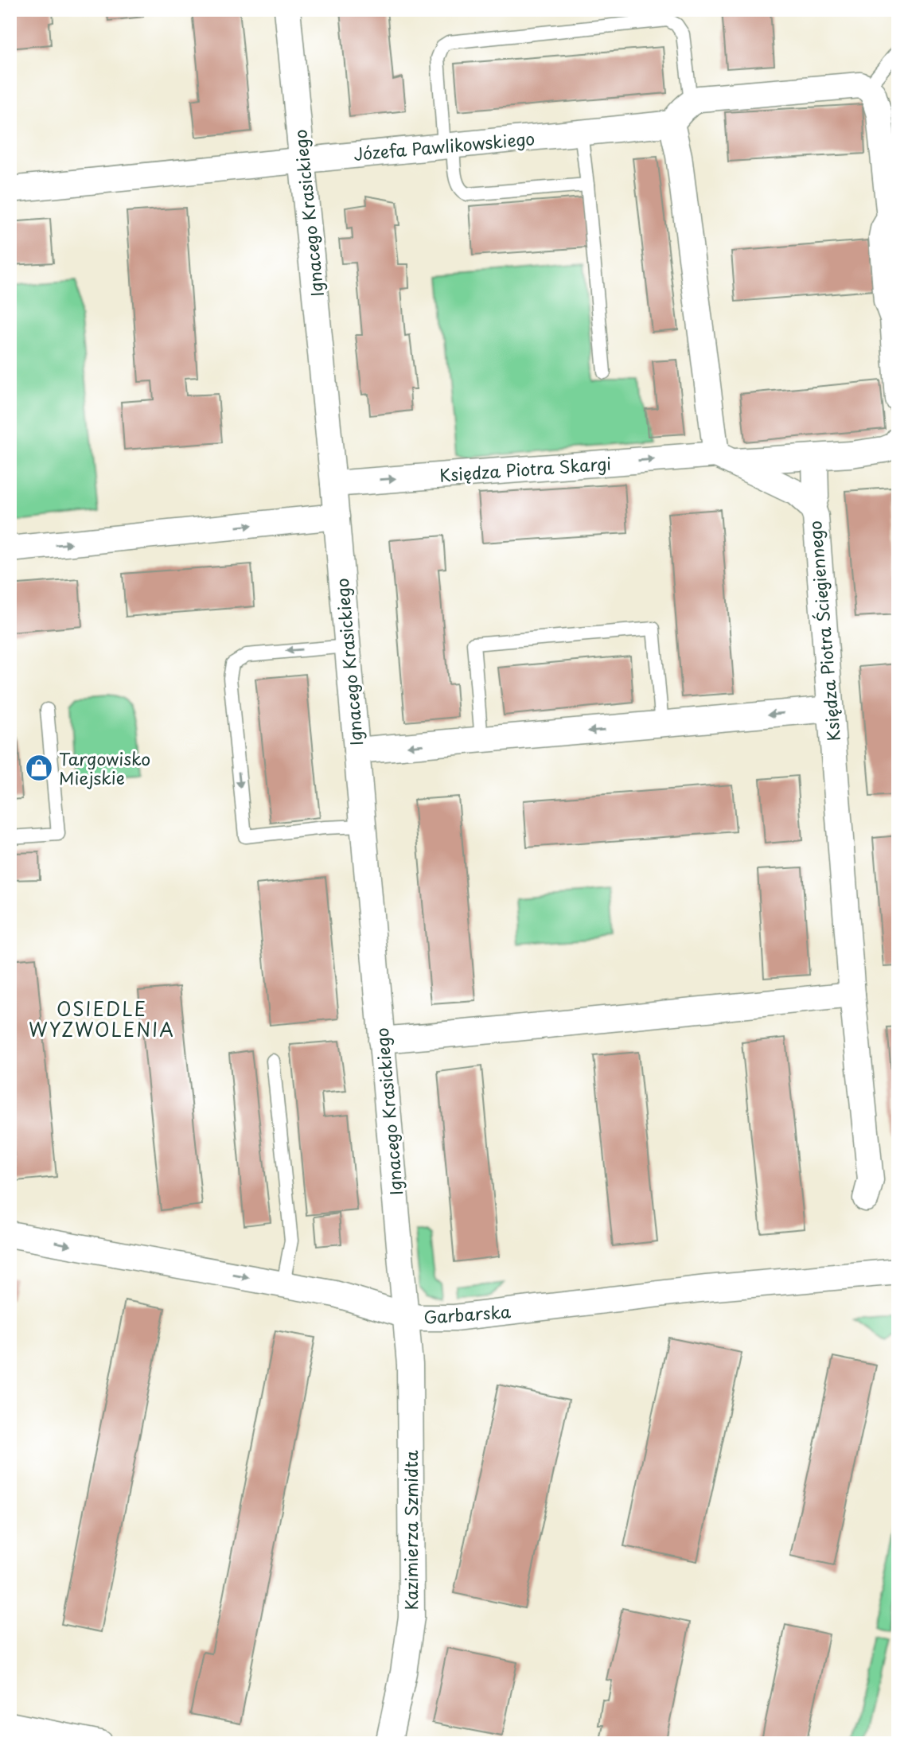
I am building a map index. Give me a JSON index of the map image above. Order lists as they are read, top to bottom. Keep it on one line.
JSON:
{"streets":{"street":["Józefa Pawlikowskiego","Ignacego Krasickiego","Księdza Piotra Skargi","Księdza Piotra Ściegiennego","Garbarska","Kazimierza Szmidta"]},"crossings":[["Józefa Pawlikowskiego","Ignacego Krasickiego"],["Ignacego Krasickiego","Księdza Piotra Skargi"],["Ignacego Krasickiego","Garbarska"],["Ignacego Krasickiego","Kazimierza Szmidta"],["Księdza Piotra Skargi","Księdza Piotra Ściegiennego"],["Garbarska","Kazimierza Szmidta"]],"one_way":["Księdza Piotra Skargi"],"districts":["OSIEDLE WYZWOLENIA"],"places":{"shop":["Targowisko Miejskie"]}}
